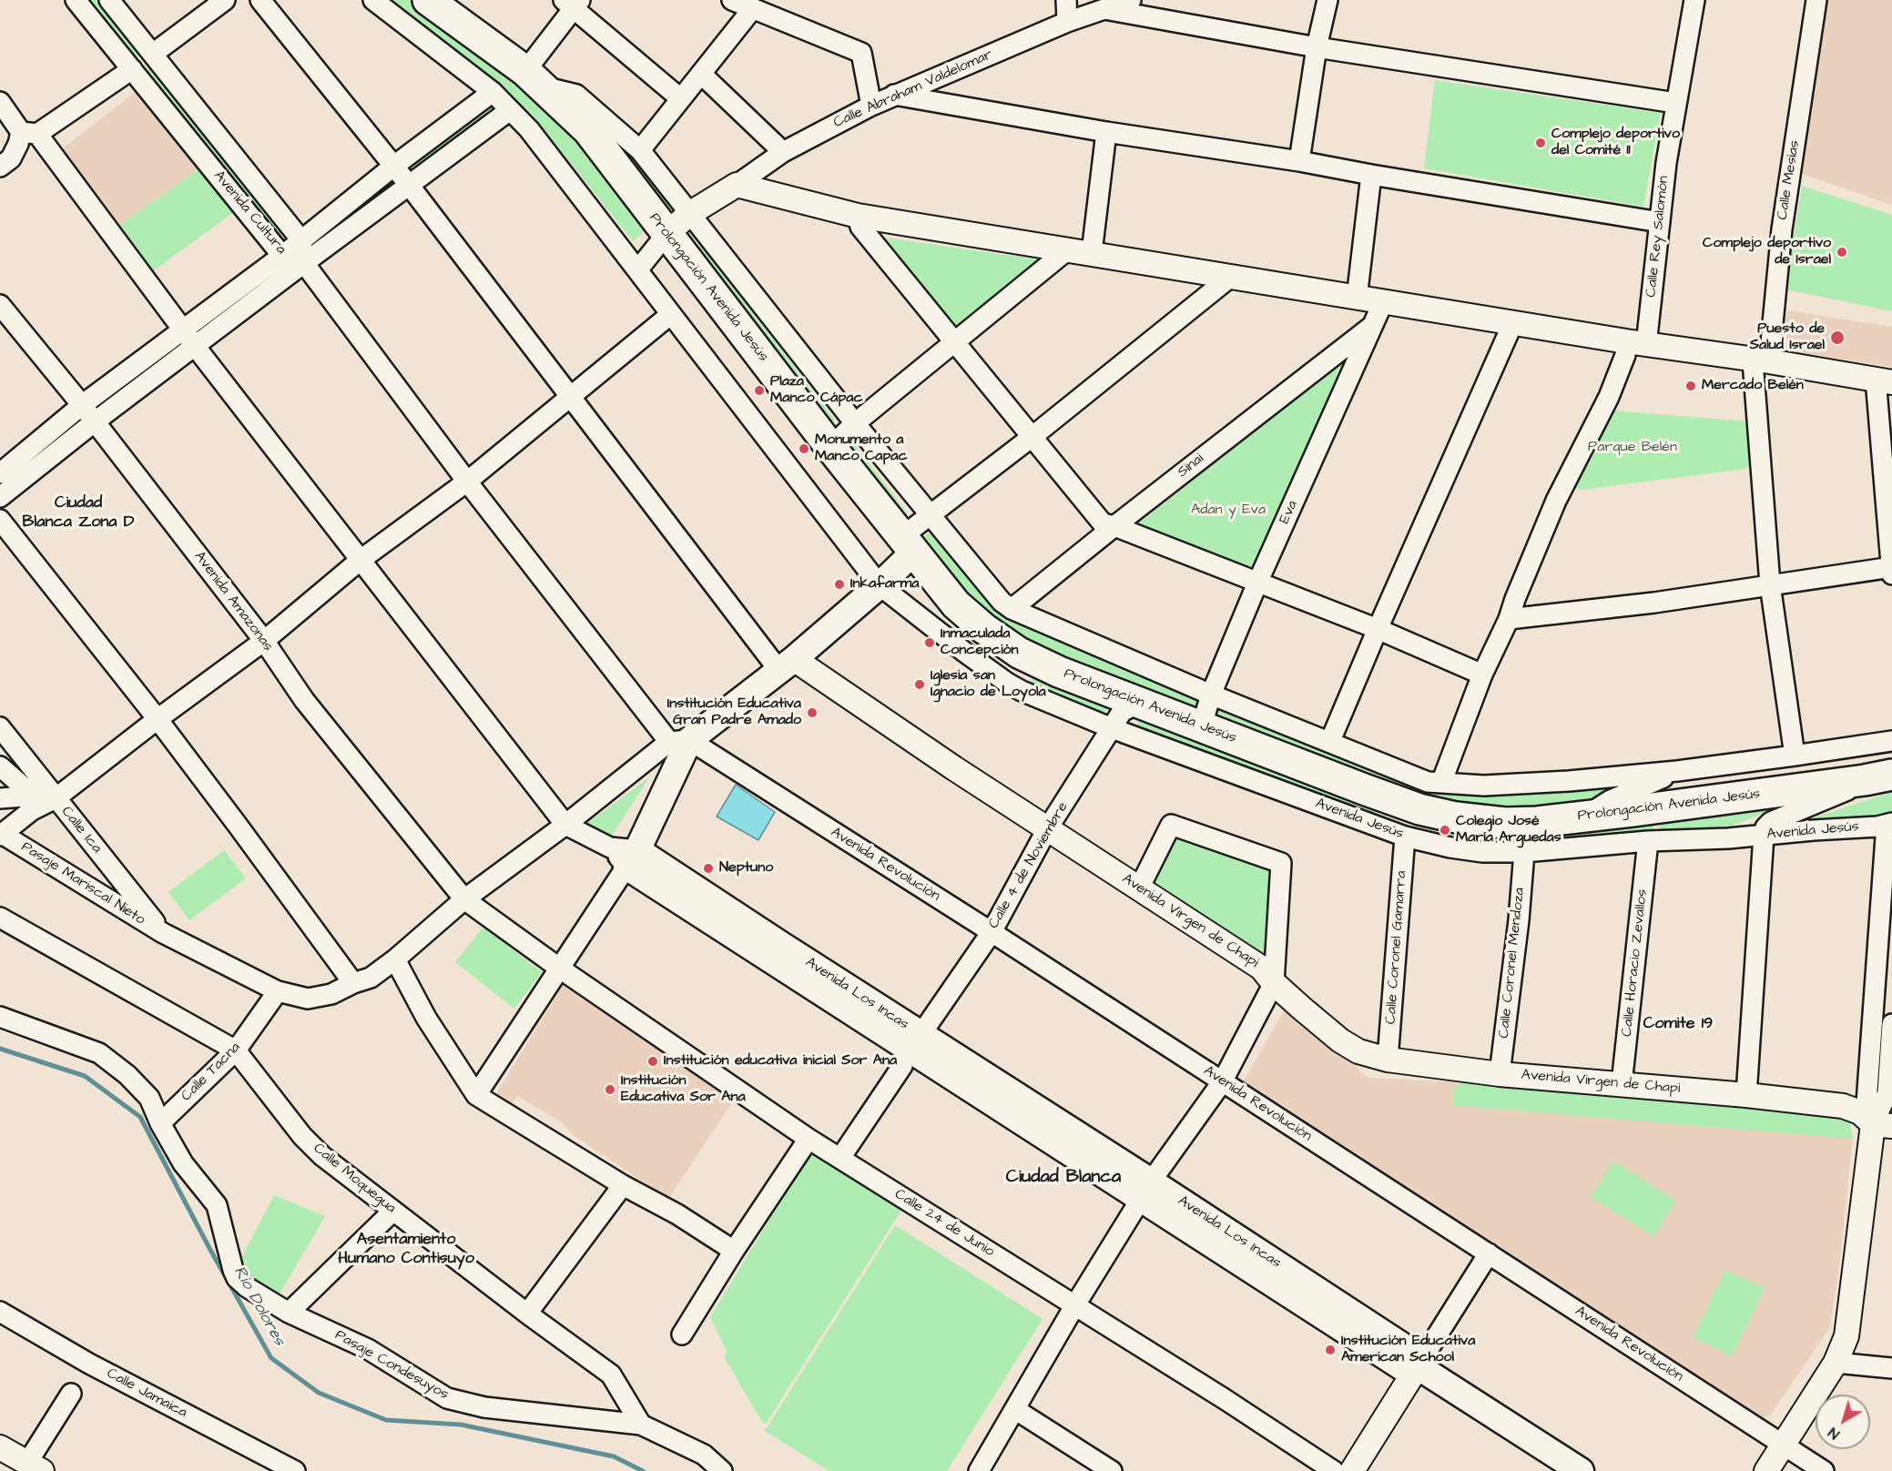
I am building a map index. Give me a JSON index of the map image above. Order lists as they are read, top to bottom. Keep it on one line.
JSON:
{"streets":{"main road":["Prolongación Avenida Jesús","Avenida Los Incas"],"street":["Calle Abraham Valdelomar","Calle Mesías","Avenida Cultura","Calle Rey Salomón","Sinai","Eva","Avenida Amazonas","Avenida Jesús","Calle Ica","Avenida Revolución","Calle 4 de Noviembre","Pasaje Mariscal Nieto","Avenida Virgen de Chapi","Calle Coronel Gamarra","Calle Coronel Mendoza","Calle Horacio Zevallos","Calle Tacna","Calle Moquegua","Calle 24 de Junio","Pasaje Condesuyos","Calle Jamaica"]},"crossings":[["Calle Abraham Valdelomar","Prolongación Avenida Jesús"],["Calle Abraham Valdelomar","Avenida Jesús"],["Avenida Cultura","Avenida Revolución"],["Prolongación Avenida Jesús","Eva"],["Prolongación Avenida Jesús","Calle 4 de Noviembre"],["Sinai","Eva"],["Avenida Amazonas","Pasaje Mariscal Nieto"],["Avenida Amazonas","Calle 24 de Junio"],["Avenida Jesús","Calle 4 de Noviembre"],["Avenida Jesús","Calle Coronel Gamarra"],["Avenida Jesús","Calle Coronel Mendoza"],["Avenida Jesús","Calle Horacio Zevallos"],["Calle Ica","Pasaje Mariscal Nieto"],["Avenida Revolución","Calle 4 de Noviembre"],["Avenida Revolución","Pasaje Mariscal Nieto"],["Calle 4 de Noviembre","Avenida Virgen de Chapi"],["Calle 4 de Noviembre","Avenida Los Incas"],["Pasaje Mariscal Nieto","Calle Tacna"],["Avenida Virgen de Chapi","Calle Coronel Gamarra"],["Avenida Virgen de Chapi","Calle Coronel Mendoza"],["Avenida Virgen de Chapi","Calle Horacio Zevallos"],["Calle Tacna","Calle Moquegua"],["Calle Tacna","Pasaje Condesuyos"],["Calle Moquegua","Pasaje Condesuyos"]],"districts":["Ciudad Blanca Zona D","Comite 19","Ciudad Blanca","Asentamiento Humano Contisuyo"],"water":["Río Dolores"],"parks":["Parque Belén","Adan y Eva"],"places":["Complejo deportivo del Comité 11","Complejo deportivo de Israel","Puesto de Salud Israel","Mercado Belén","Plaza Manco Cápac","Monumento a Manco Capac","Inkafarma","Inmaculada Concepción","Iglesia san Ignacio de Loyola","Institución Educativa Gran Padre Amado","Colegio José María Arguedas","Neptuno","Institución educativa inicial Sor Ana","Institución Educativa Sor Ana","Institución Educativa American School"],"north":"bottom left"}
